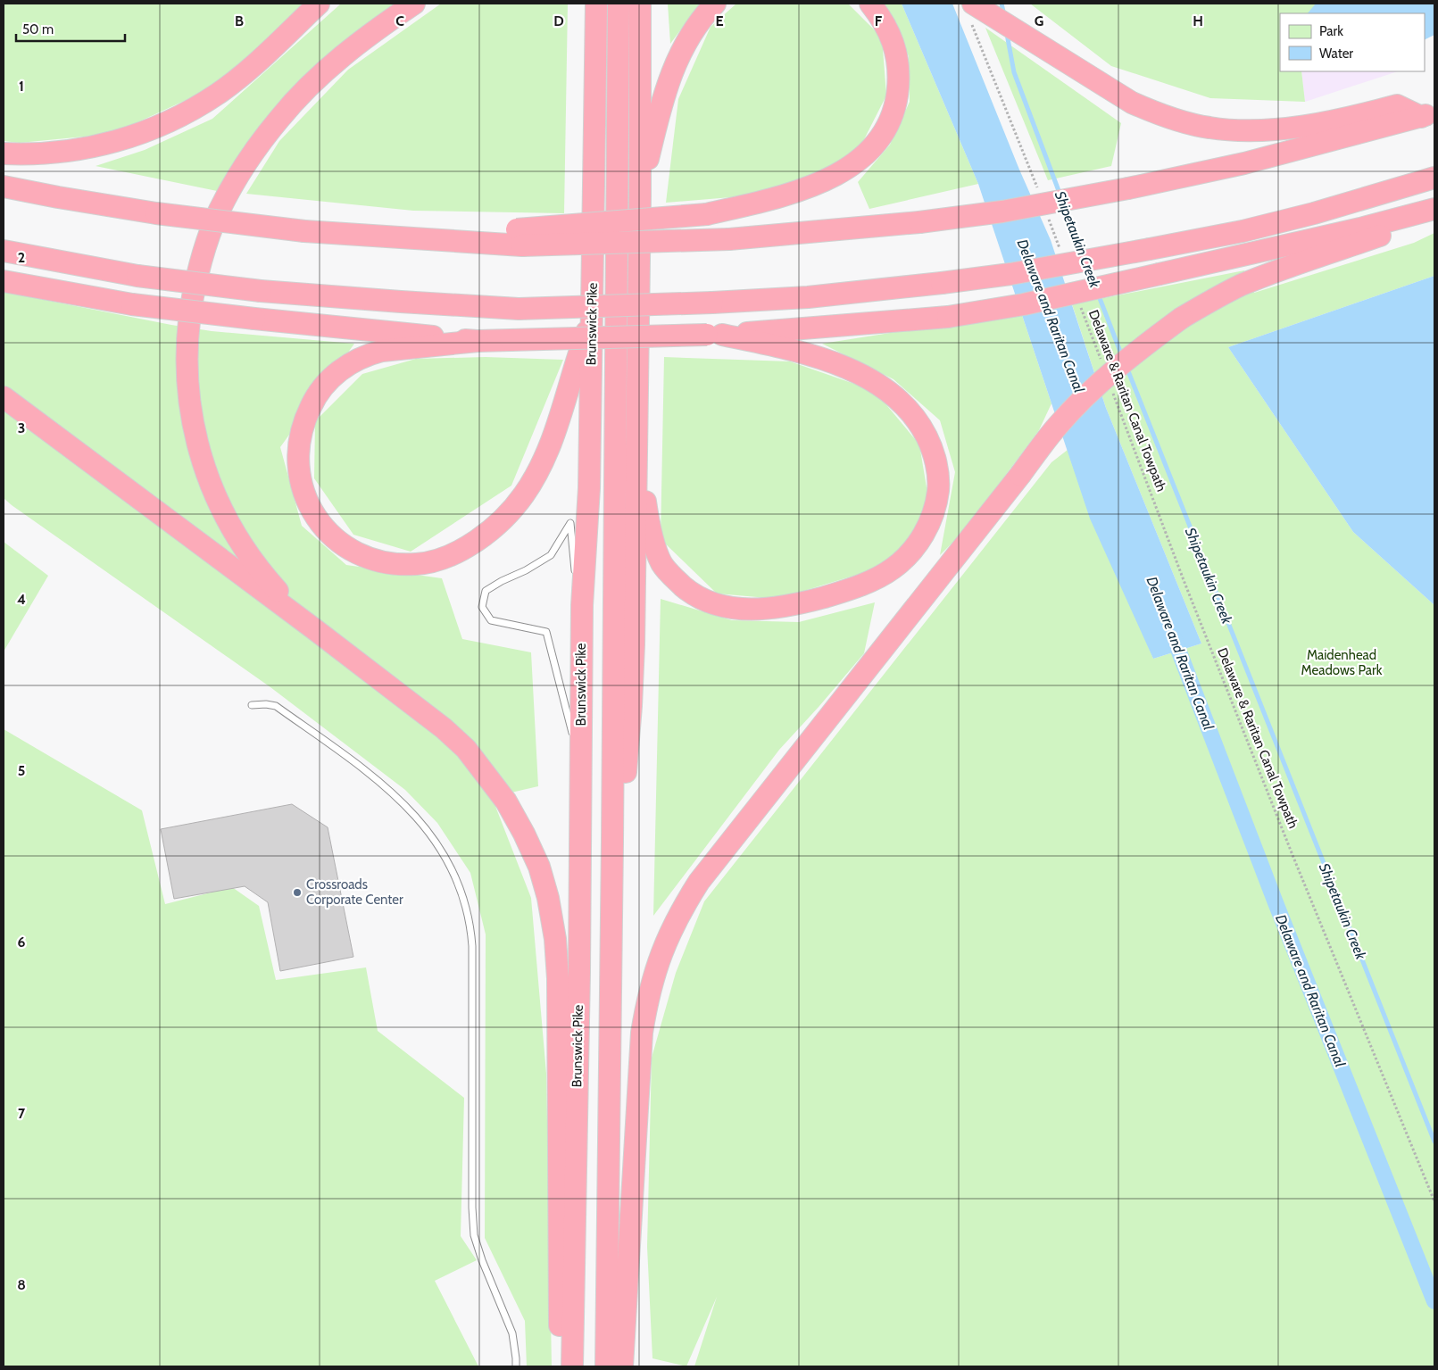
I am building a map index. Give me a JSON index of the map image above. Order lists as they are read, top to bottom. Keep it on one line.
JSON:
{"streets":{"highway":["Brunswick Pike"],"path":["Delaware & Raritan Canal Towpath"]},"water":["Shipetaukin Creek","Delaware and Raritan Canal"],"parks":["Maidenhead Meadows Park"],"places":["Crossroads Corporate Center"],"legend":["Park","Water"],"scale_bar":"50 m","grid":{"columns":["B","C","D","E","F","G","H"],"rows":["1","2","3","4","5","6","7","8"]}}
